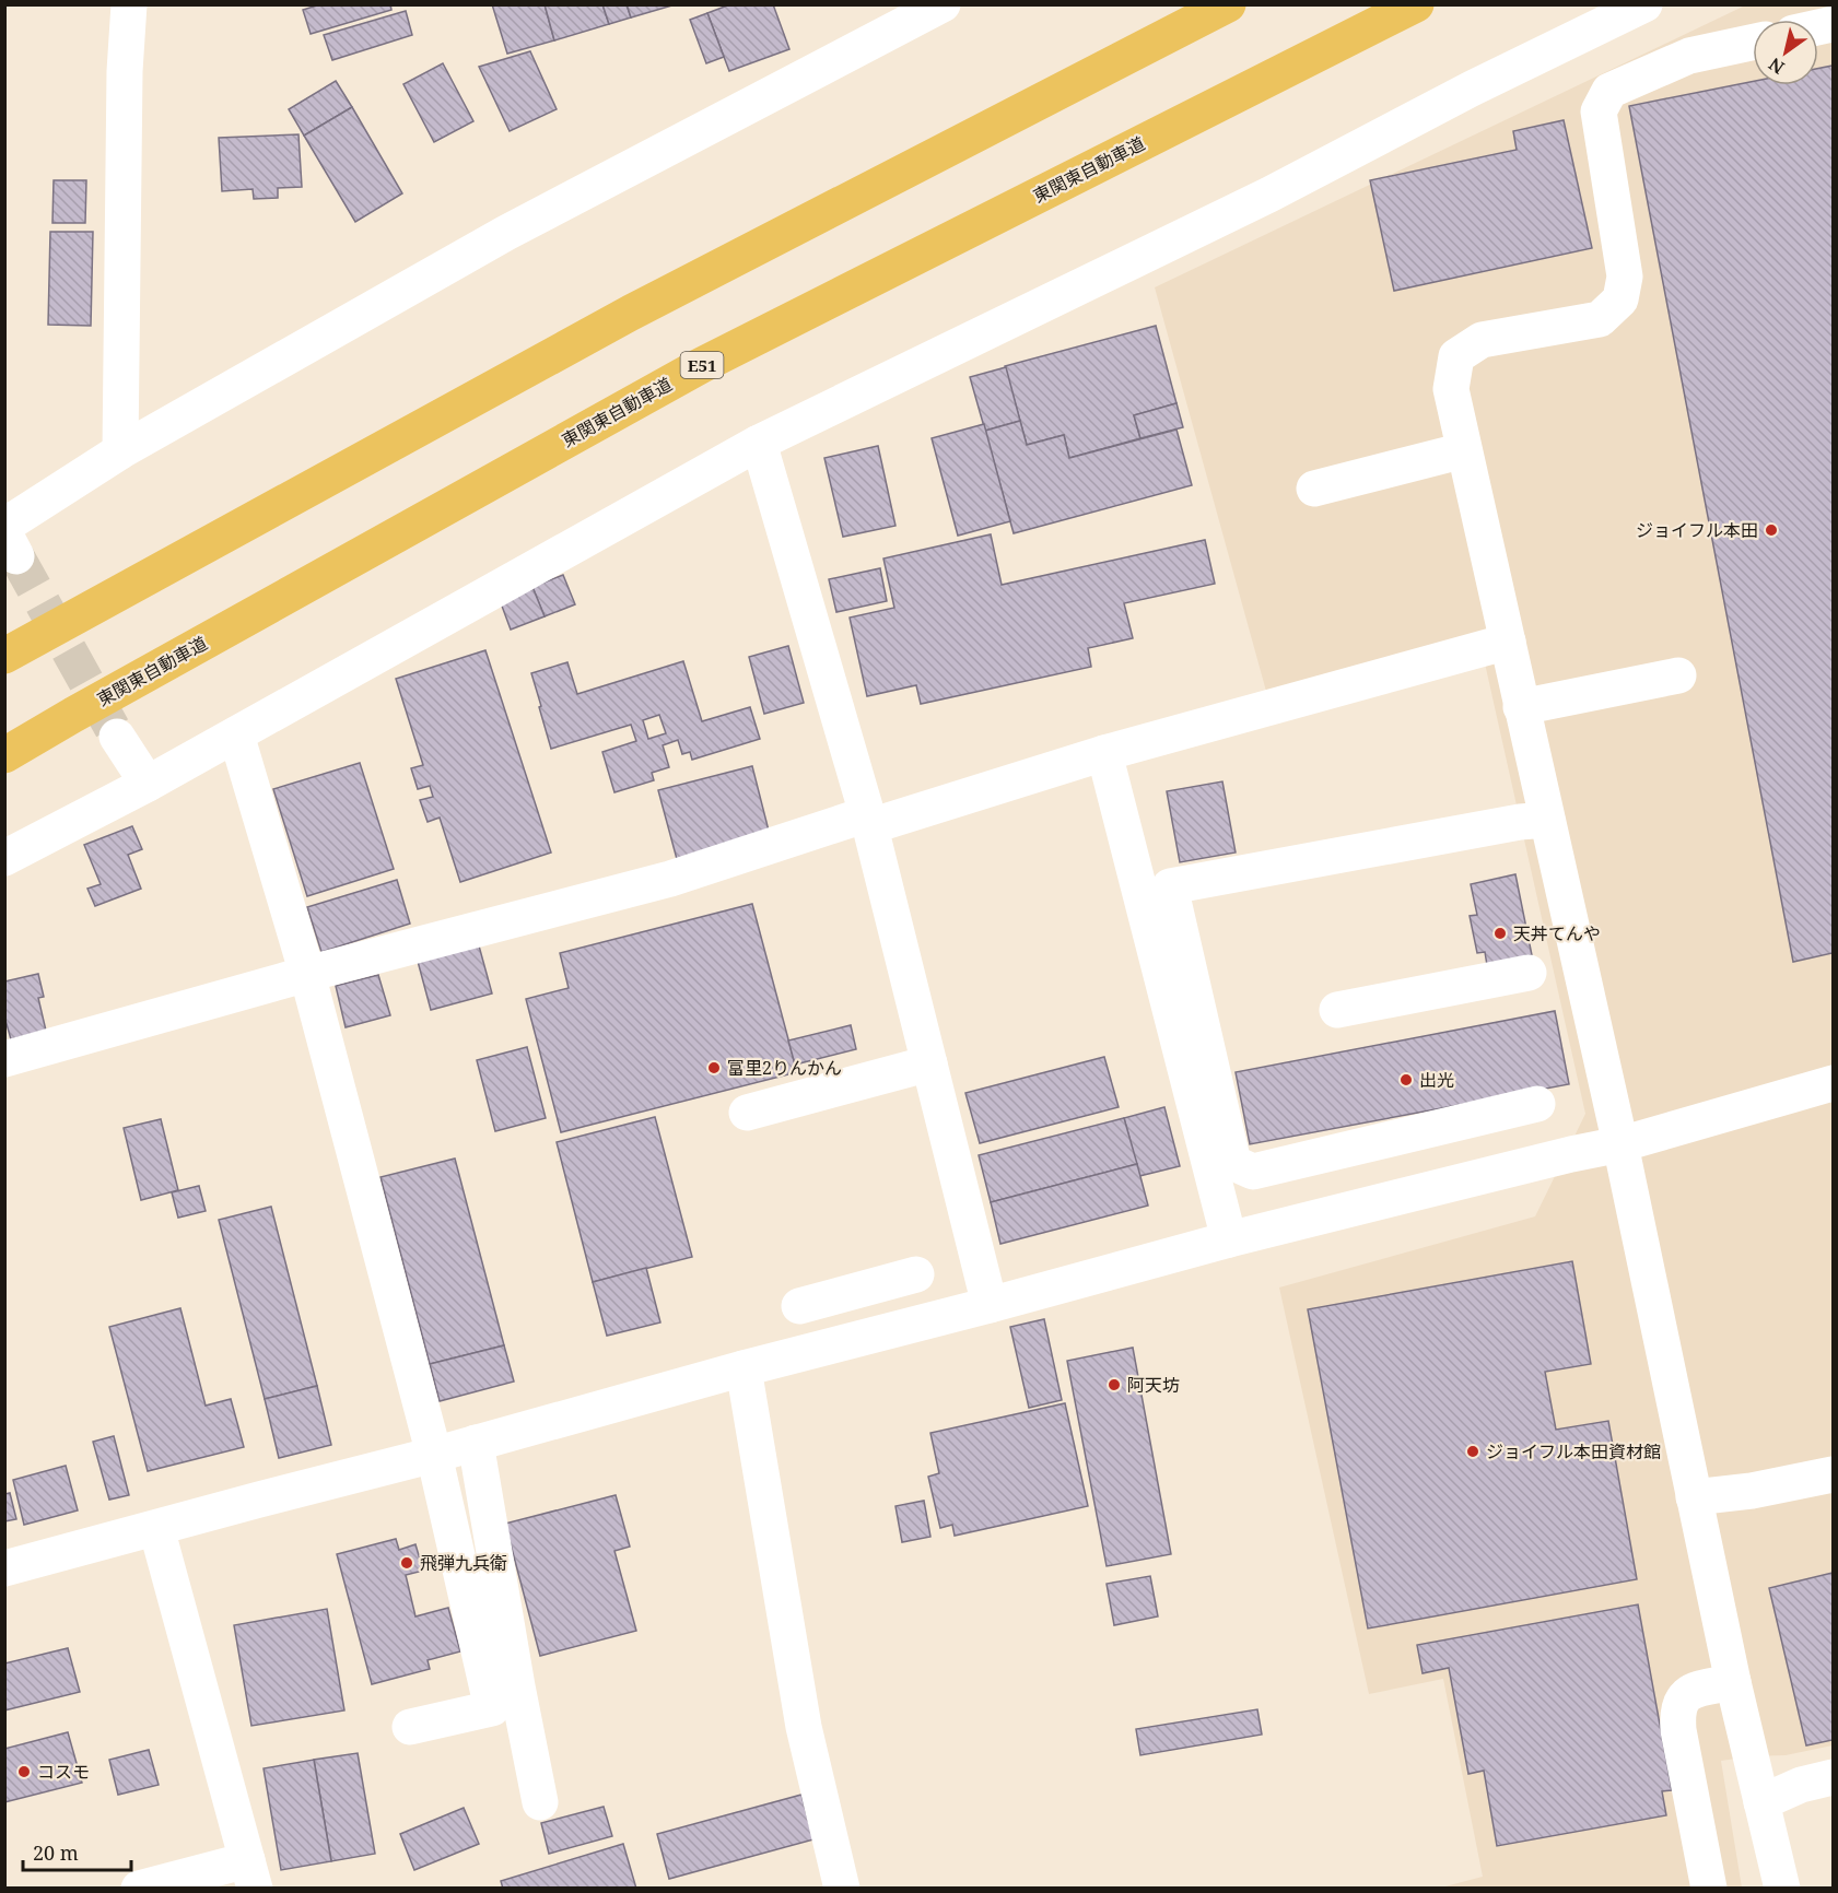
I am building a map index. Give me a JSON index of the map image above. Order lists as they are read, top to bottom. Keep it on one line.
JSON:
{"streets":{"highway":["東関東自動車道","E51"]},"places":["ジョイフル本田","天丼てんや","富里2りんかん","出光","阿天坊","ジョイフル本田資材館","飛弾九兵衛","コスモ"],"scale_bar":"20 m","north":"bottom left"}
